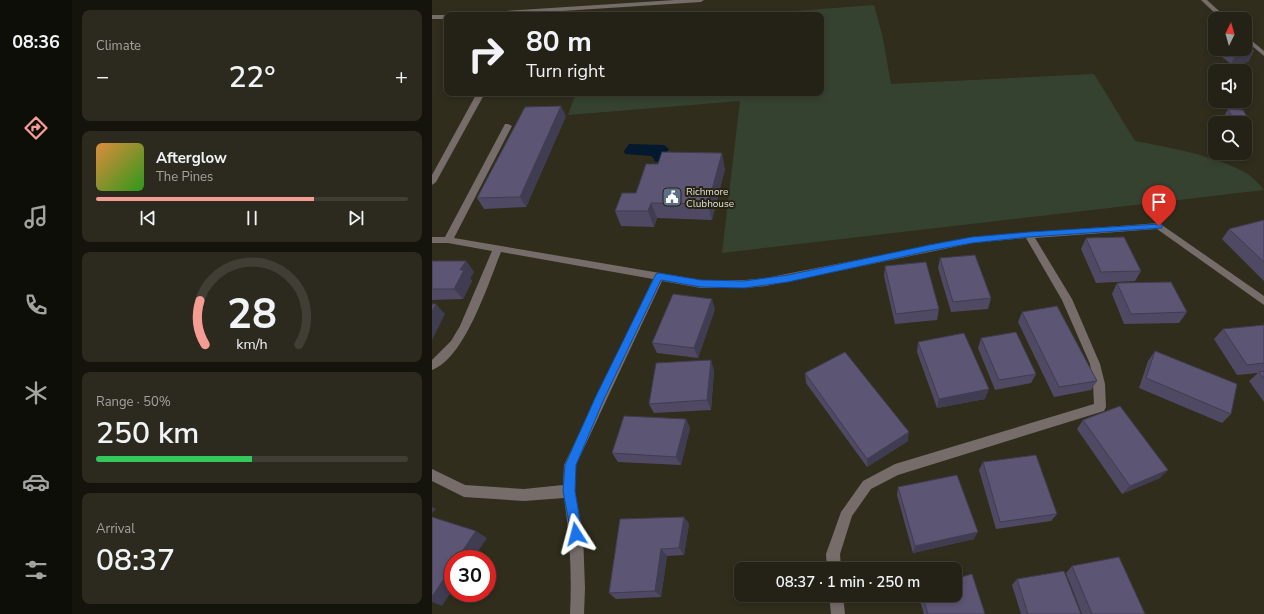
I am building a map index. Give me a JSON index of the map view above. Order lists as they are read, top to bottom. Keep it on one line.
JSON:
{"places":{"public building":["Richmore Clubhouse"]},"north":"top","page":{"tabs":"08:36","tile":["Climate",["Range · 50%","250 km"],["Arrival","08:37"]],"turn":["80 m","Turn right"],"heat":["−","22°","+"],"song":["Afterglow","The Pines"],"limit":"30","trip":"08:37 · 1 min · 250 m","gauge":["28","km/h"]}}
